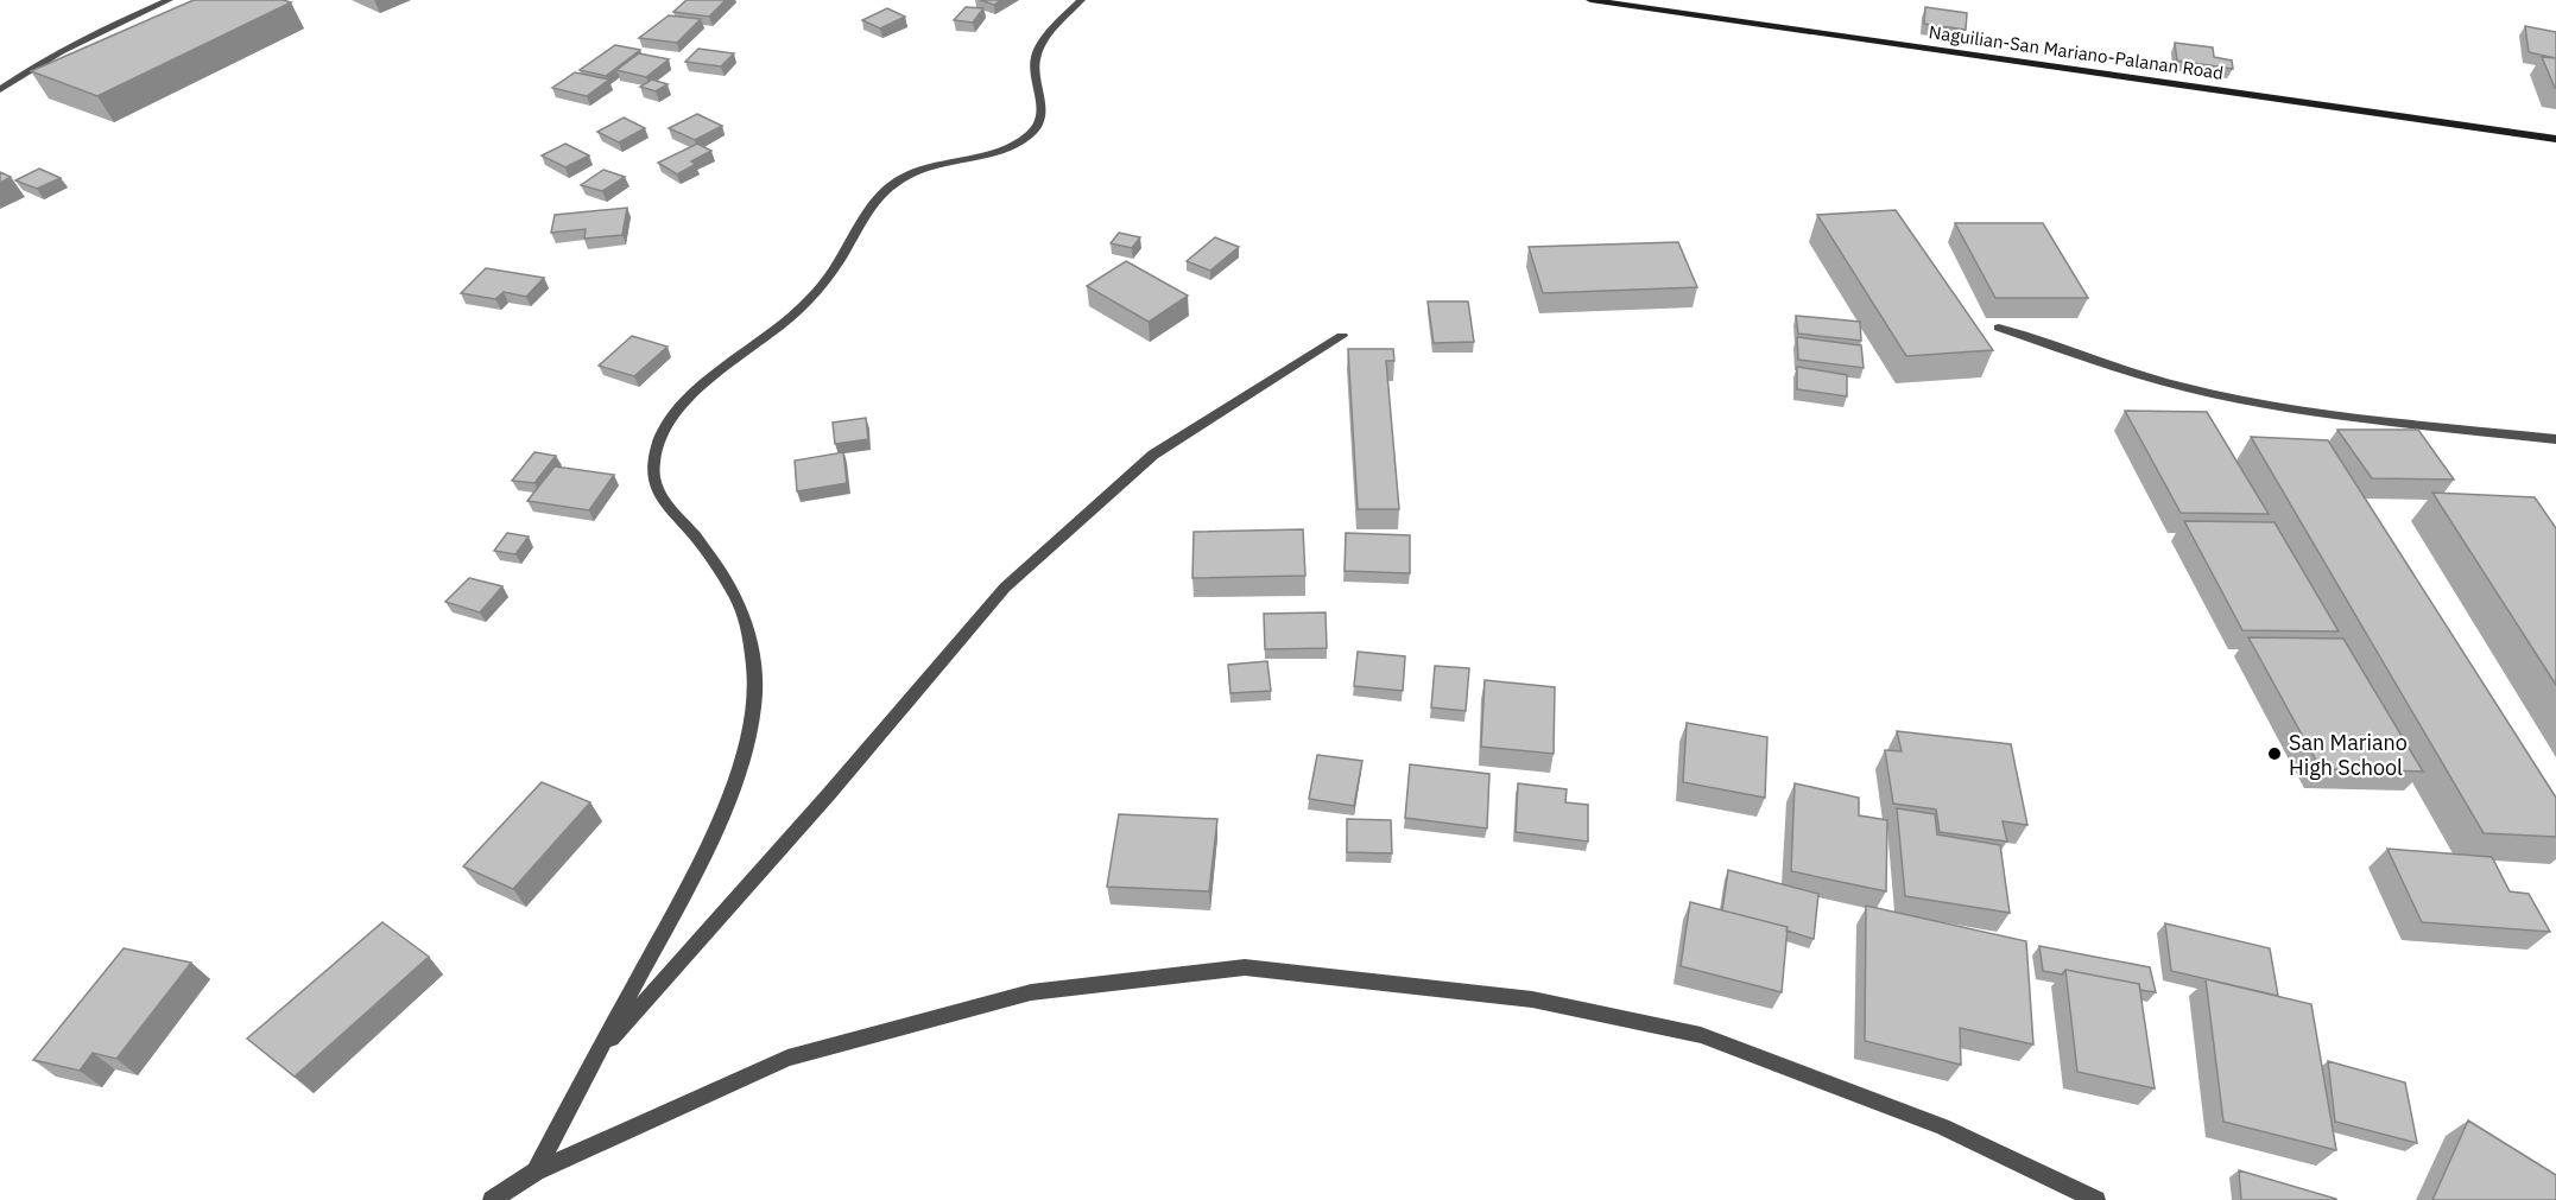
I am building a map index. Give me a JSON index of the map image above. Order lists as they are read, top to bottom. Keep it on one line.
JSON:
{"streets":{"main road":["Naguilian-San Mariano-Palanan Road"]},"places":["San Mariano High School"]}
